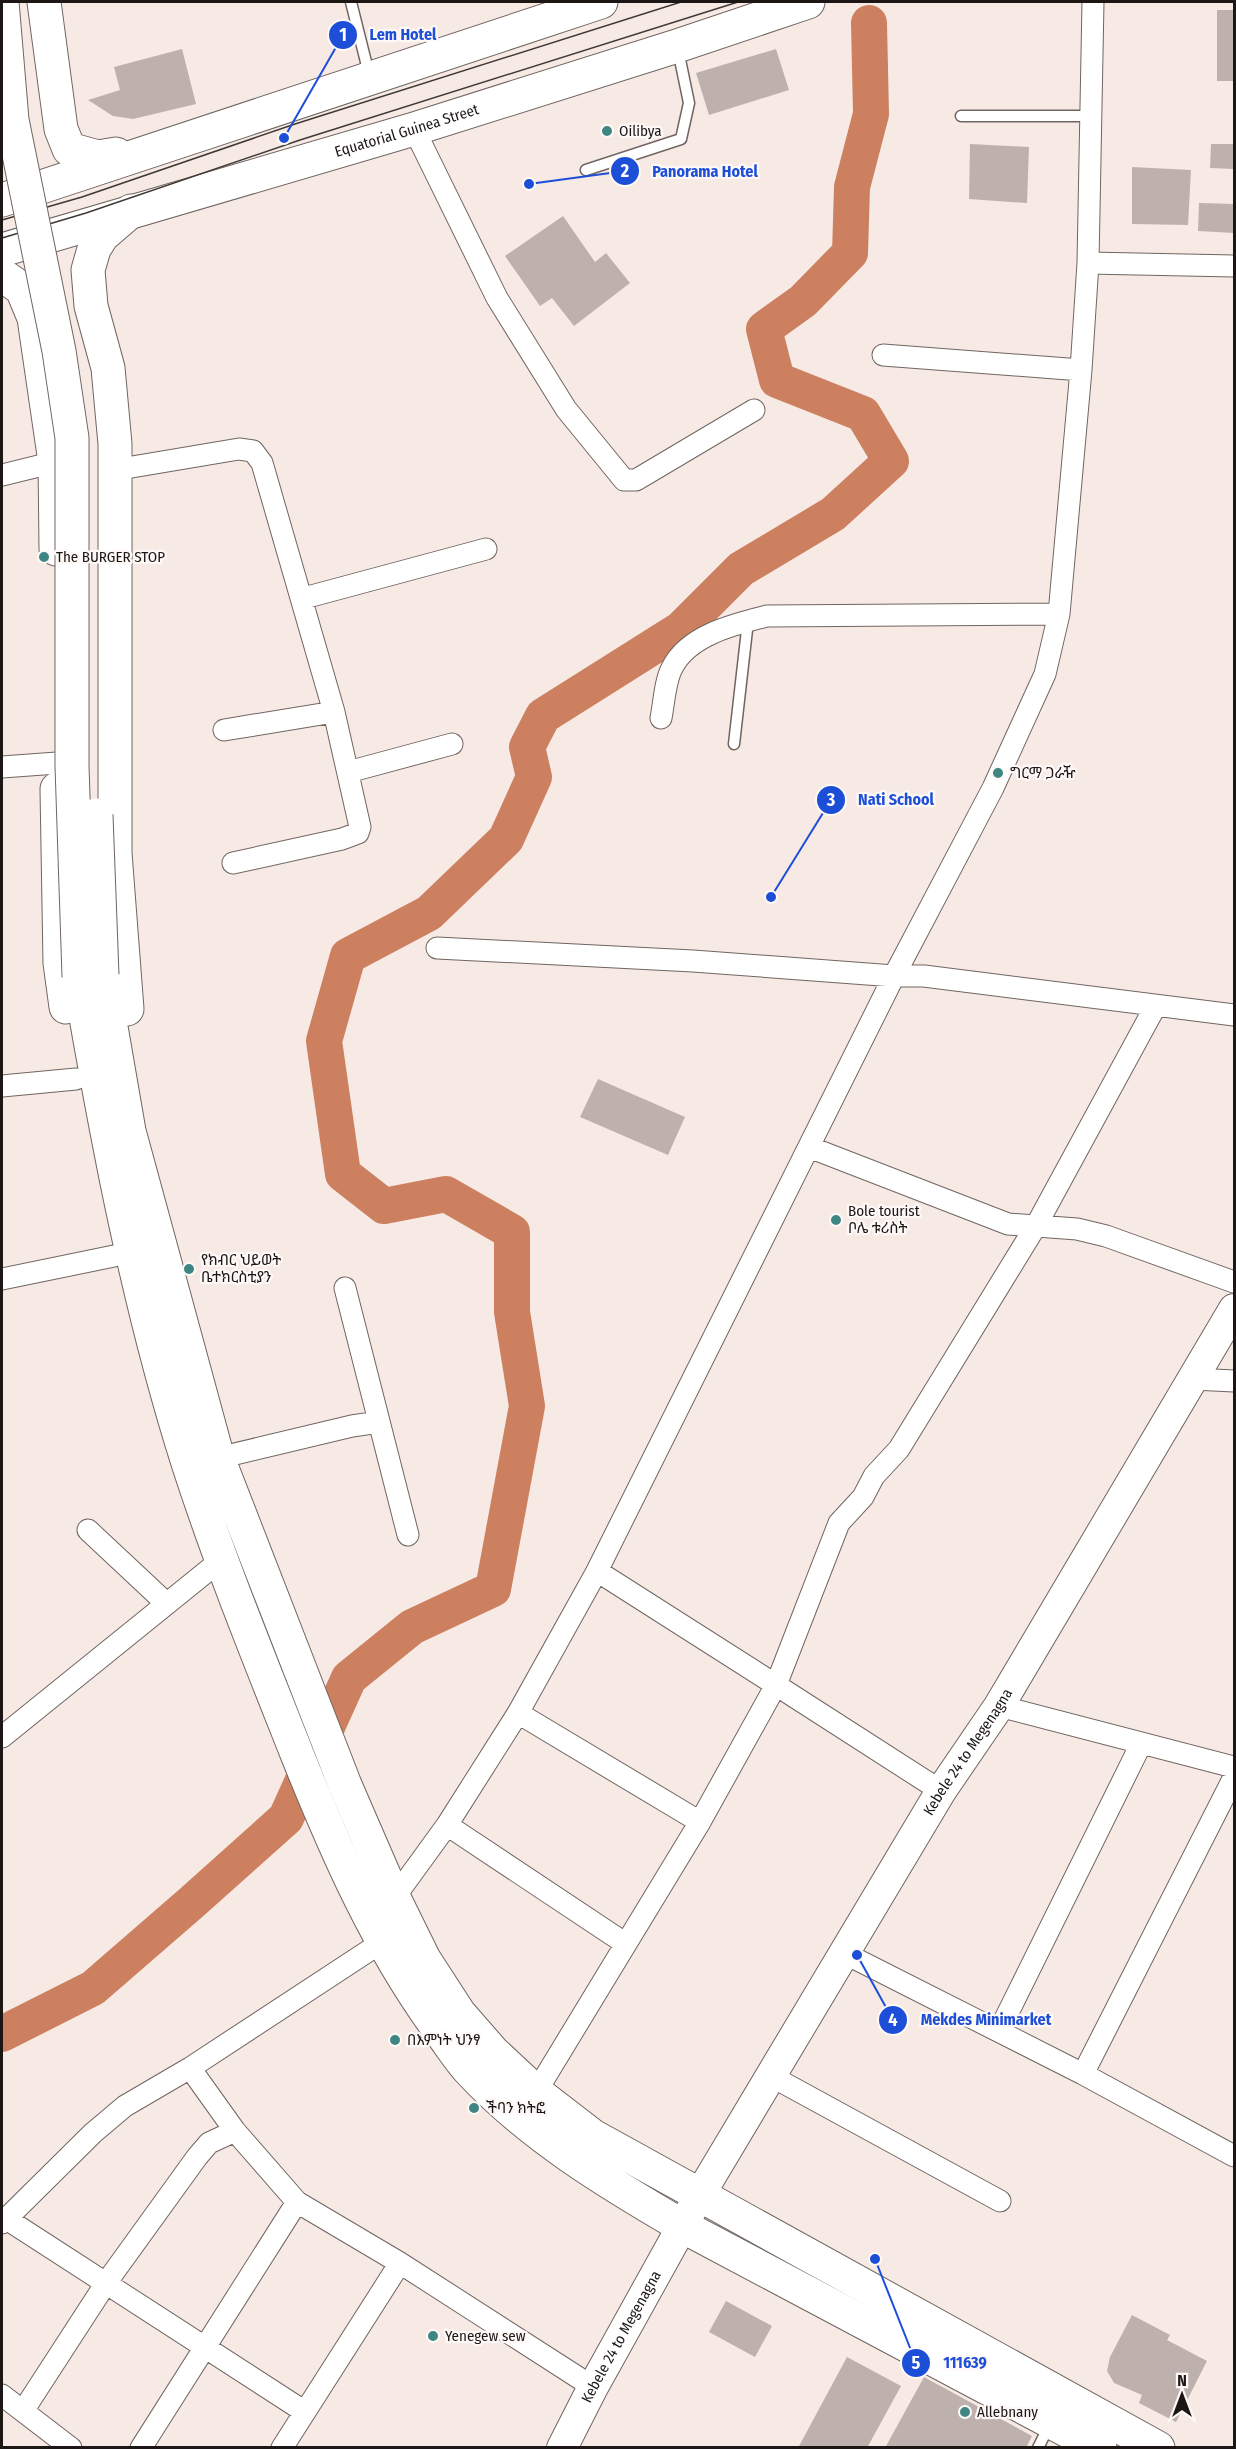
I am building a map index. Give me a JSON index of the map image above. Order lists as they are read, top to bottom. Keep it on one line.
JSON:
{"streets":{"main road":["Equatorial Guinea Street","Kebele 24 to Megenagna"]},"places":["Oilibya","Lem Hotel","Panorama Hotel","The BURGER STOP","ግርማ ጋራዥ","Nati School","Bole tourist ቦሌ ቱሪስት","የክብር ህይወት ቤተክርስቲያን","Mekdes Minimarket","በእምነት ህንፃ","ችባን ክትፎ","111639","Yenegew sew","Allebnany"],"north":"top"}
